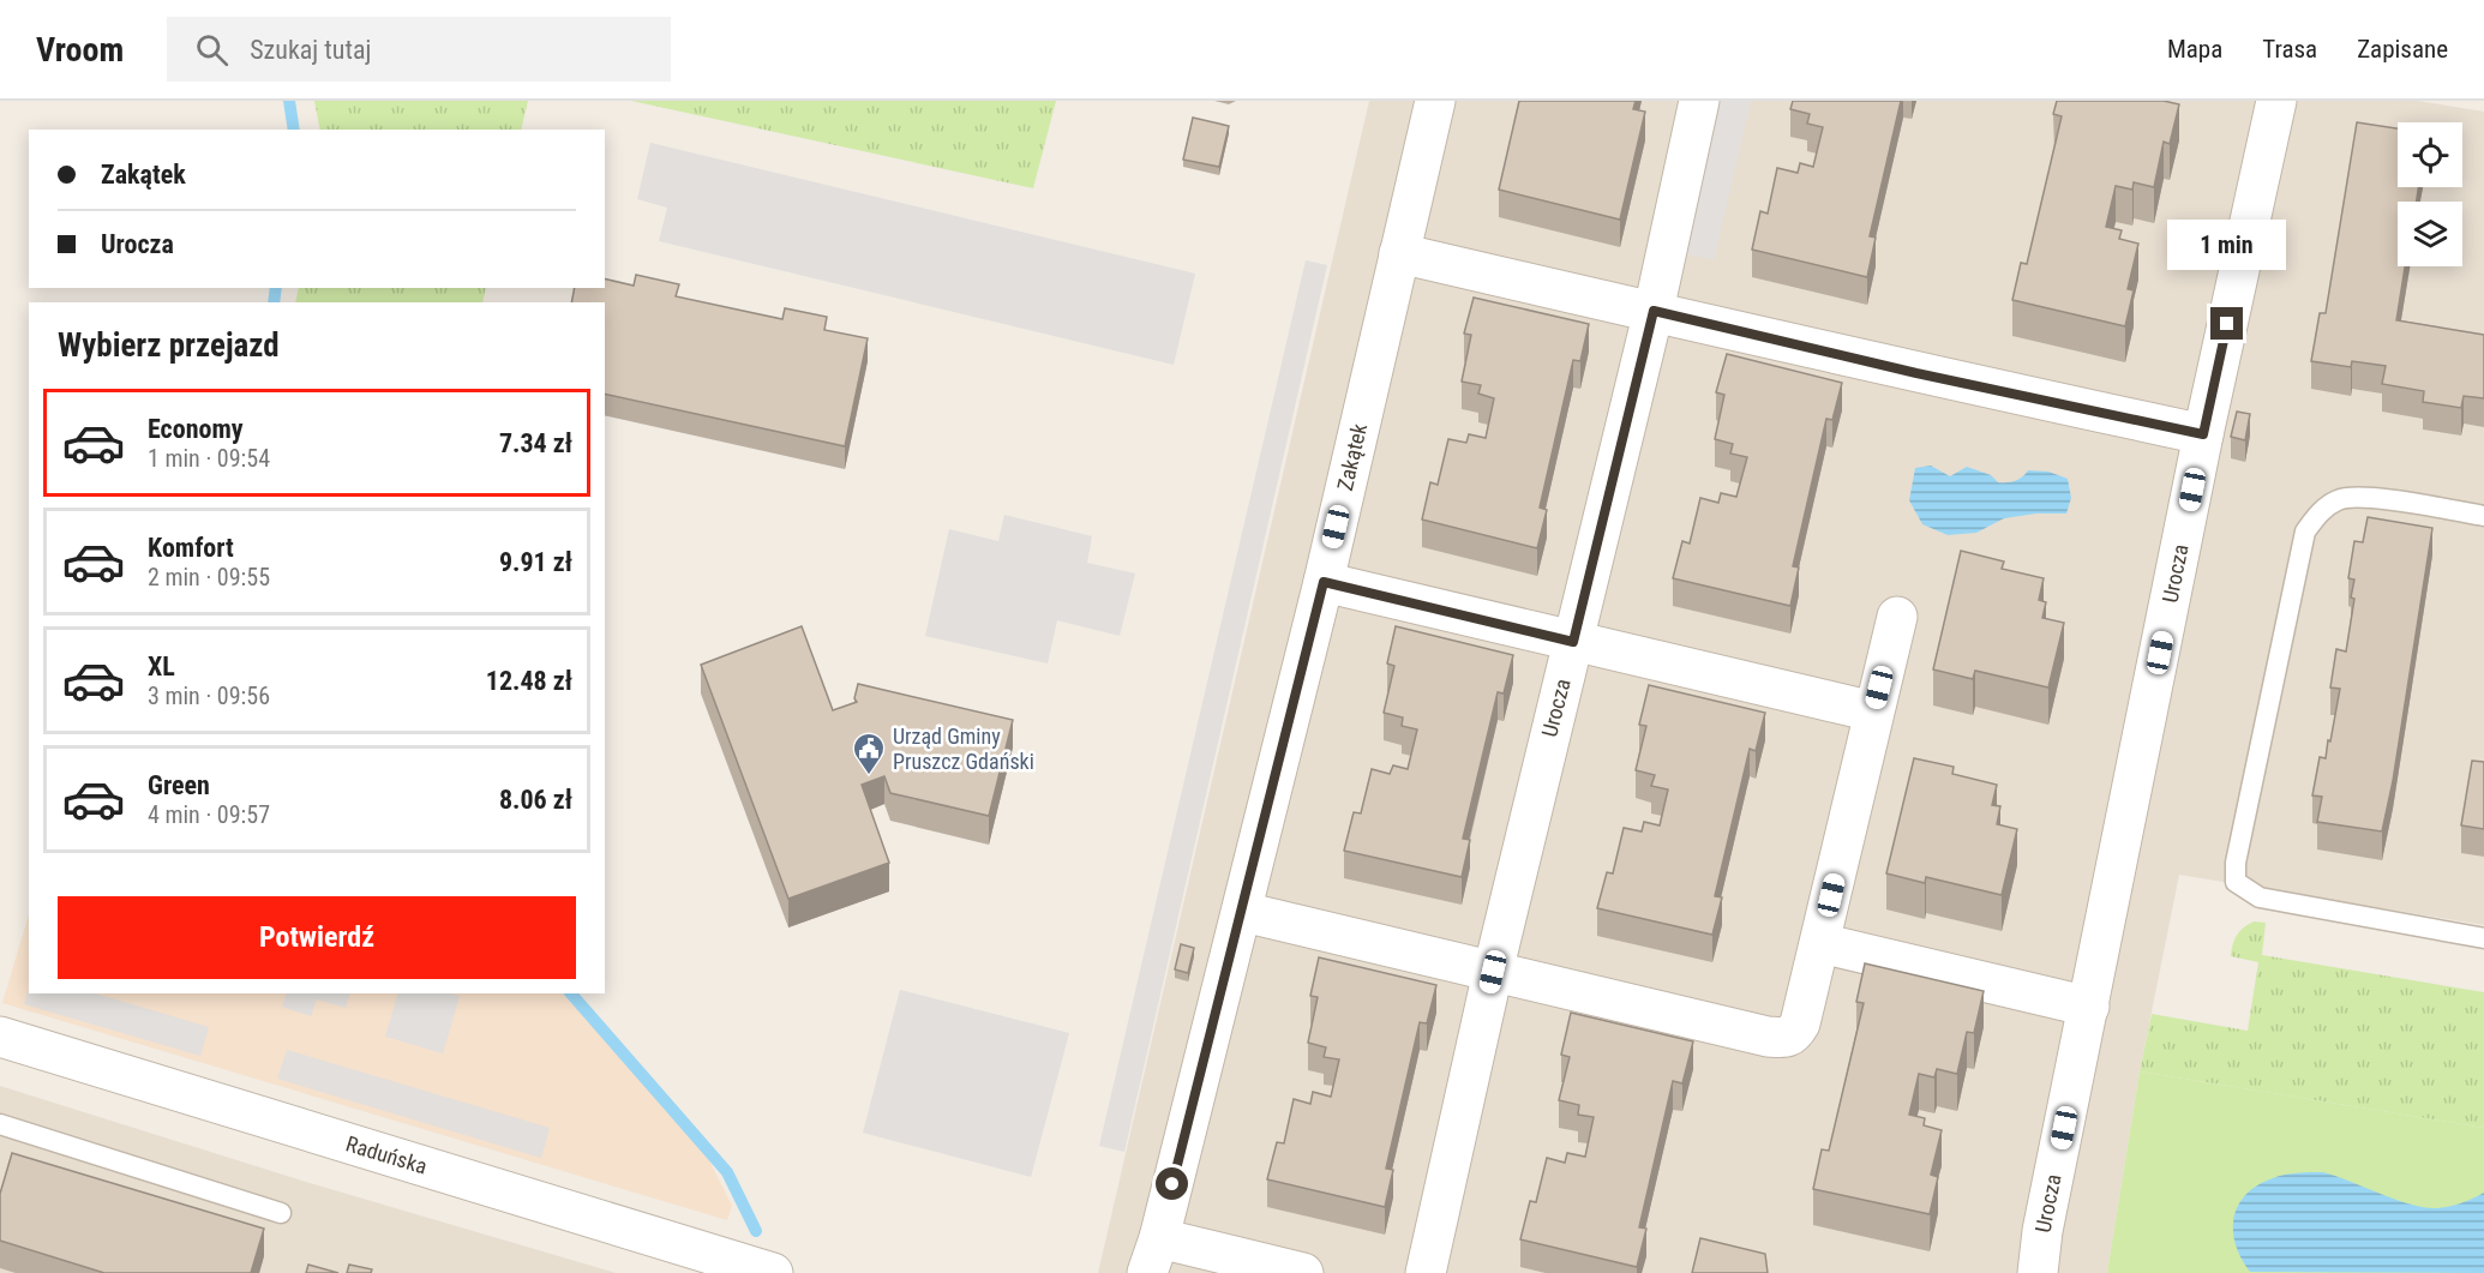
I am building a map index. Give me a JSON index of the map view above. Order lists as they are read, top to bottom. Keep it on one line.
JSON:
{"streets":{"street":["Zakątek","Urocza","Raduńska"]},"places":{"public building":["Urząd Gminy Pruszcz Gdański"]},"page":{"header":"Vroom","search":"Szukaj tutaj","nav":["Mapa","Trasa","Zapisane"],"banner":["Zakątek","Urocza"],"bubble":"1 min","heading":"Wybierz przejazd","list":[{"name":"Economy","note":"1 min · 09:54","value":"7.34 zł"},{"name":"Komfort","note":"2 min · 09:55","value":"9.91 zł"},{"name":"XL","note":"3 min · 09:56","value":"12.48 zł"},{"name":"Green","note":"4 min · 09:57","value":"8.06 zł"}],"buttons":"Potwierdź"}}
